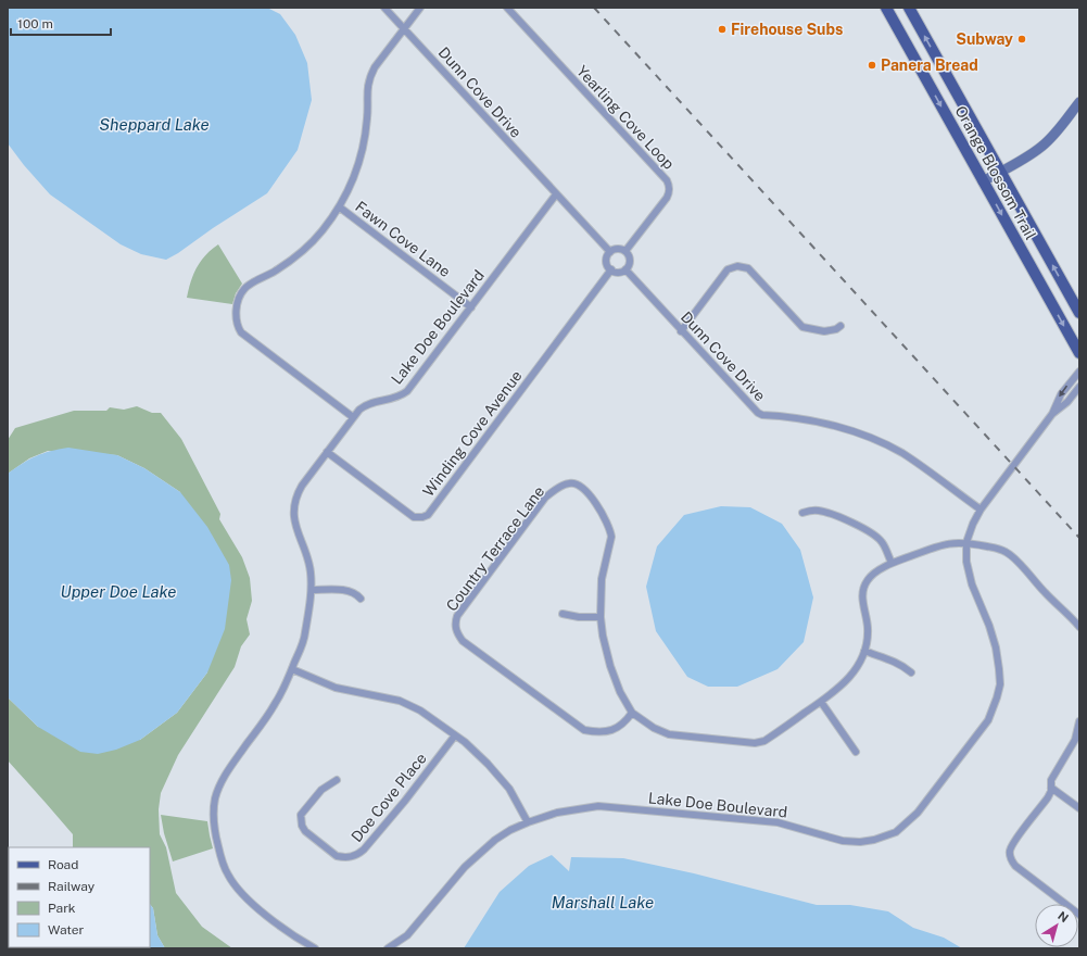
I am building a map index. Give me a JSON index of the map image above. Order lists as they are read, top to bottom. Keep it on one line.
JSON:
{"streets":{"main road":["Orange Blossom Trail"],"street":["Dunn Cove Drive","Yearling Cove Loop","Fawn Cove Lane","Lake Doe Boulevard","Winding Cove Avenue","Country Terrace Lane","Doe Cove Place"]},"crossings":[["Dunn Cove Drive","Yearling Cove Loop"],["Dunn Cove Drive","Lake Doe Boulevard"],["Dunn Cove Drive","Winding Cove Avenue"],["Yearling Cove Loop","Winding Cove Avenue"],["Fawn Cove Lane","Lake Doe Boulevard"],["Lake Doe Boulevard","Winding Cove Avenue"]],"water":["Sheppard Lake","Upper Doe Lake","Marshall Lake"],"places":["Firehouse Subs","Subway","Panera Bread"],"legend":["Road","Railway","Park","Water"],"scale_bar":"100 m","north":"top right"}
